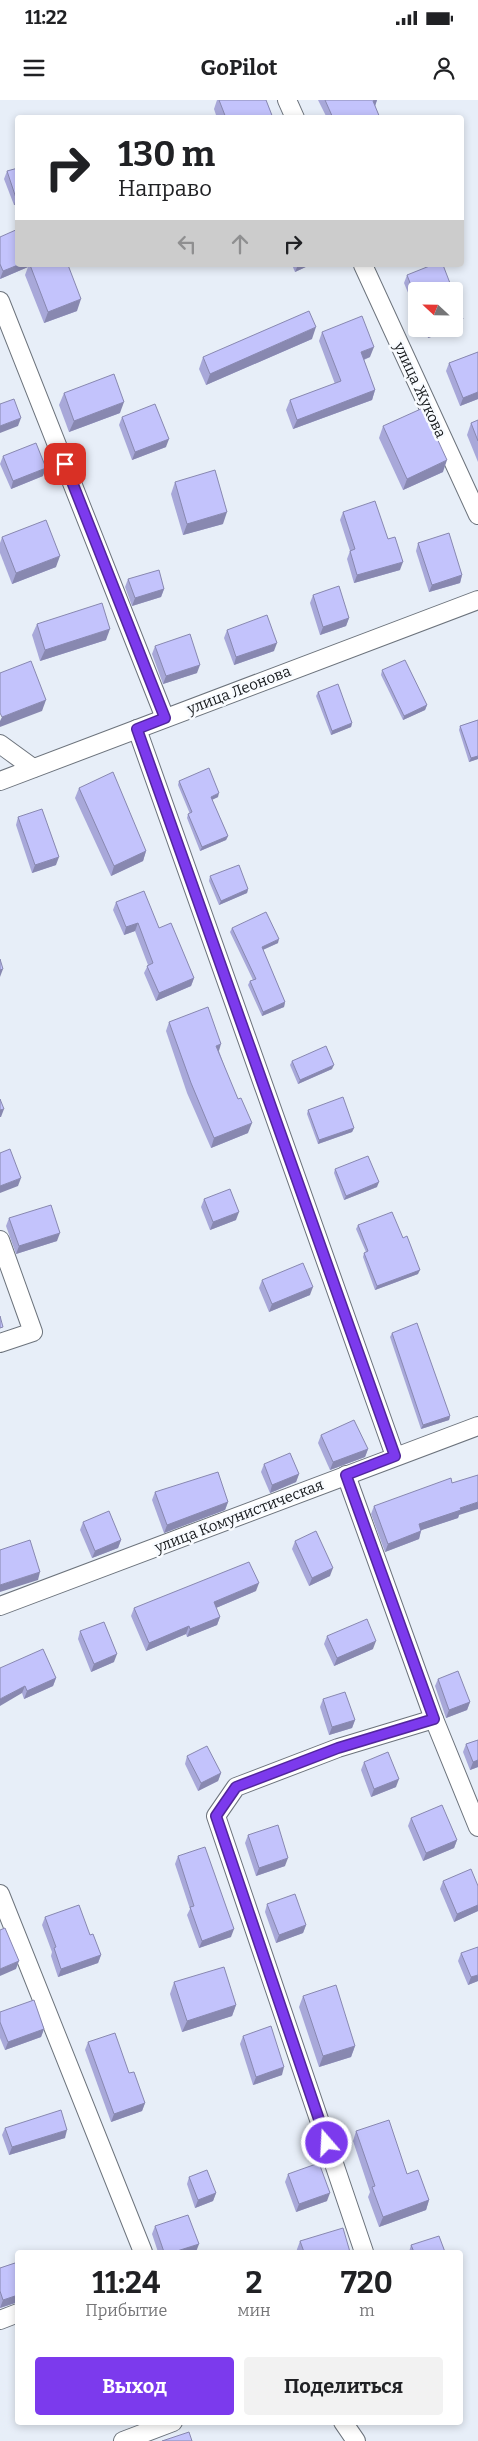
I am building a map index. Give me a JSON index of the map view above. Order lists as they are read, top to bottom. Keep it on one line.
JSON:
{"streets":{"street":["улица Жукова","улица Леонова","улица Комунистическая"]},"north":"left","page":{"status":"11:22","header":"GoPilot","turn":["130 m","Направо"],"eta":["11:24","Прибытие","2","мин","720","m"],"buttons":["Выход","Поделиться"]}}
